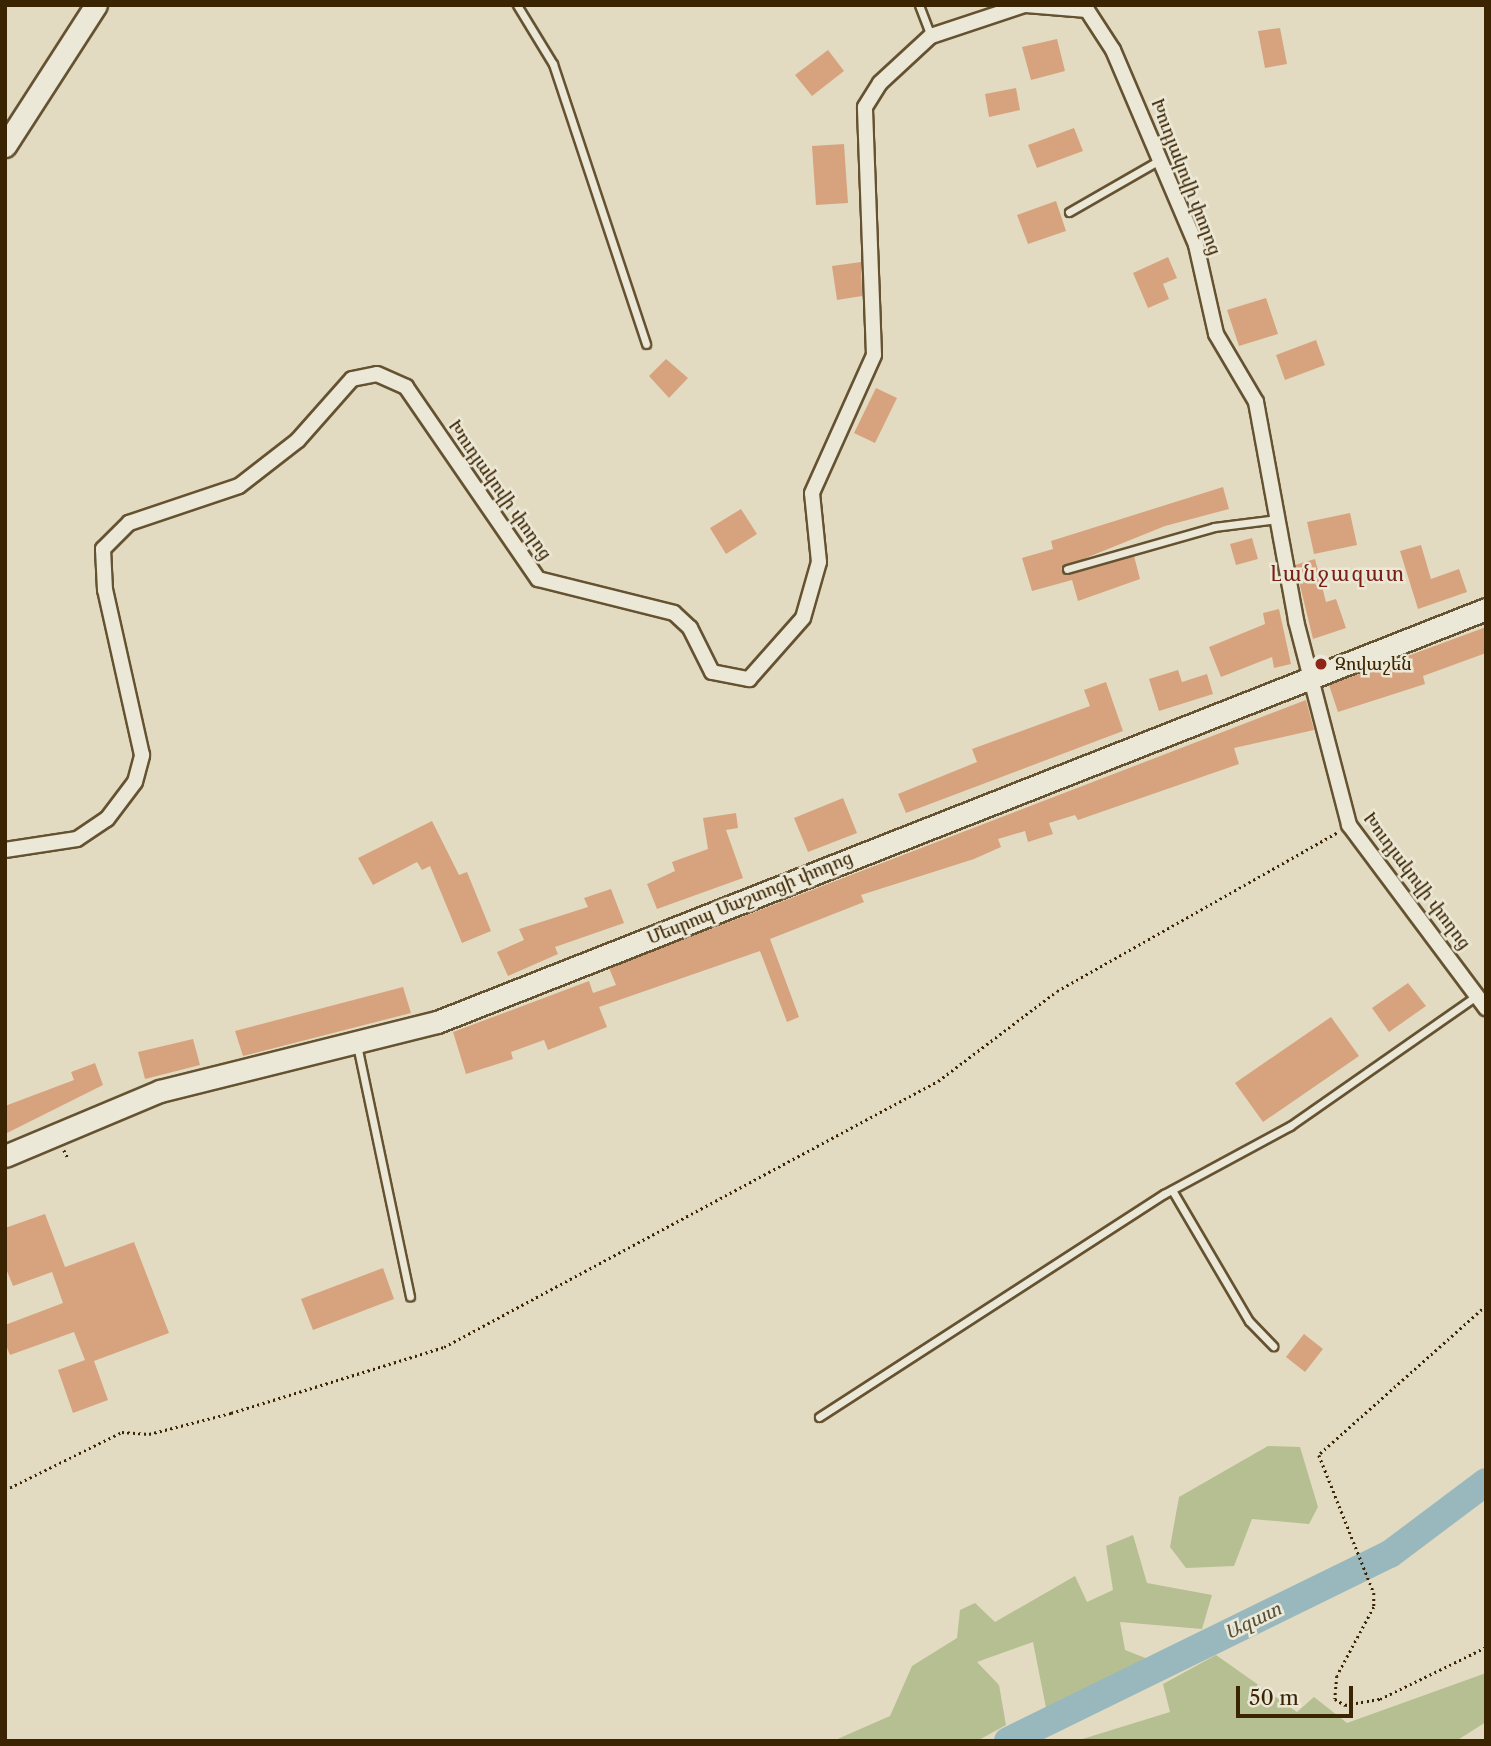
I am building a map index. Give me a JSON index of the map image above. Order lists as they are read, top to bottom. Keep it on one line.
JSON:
{"streets":{"street":["Խուդյակովի փողոց","Մեսրոպ Մաշտոցի փողոց"]},"crossings":[["Խուդյակովի փողոց","Մեսրոպ Մաշտոցի փողոց"]],"districts":["Լանջազատ"],"water":["Ազատ"],"places":["Զովաշեն"],"scale_bar":"50 m"}
